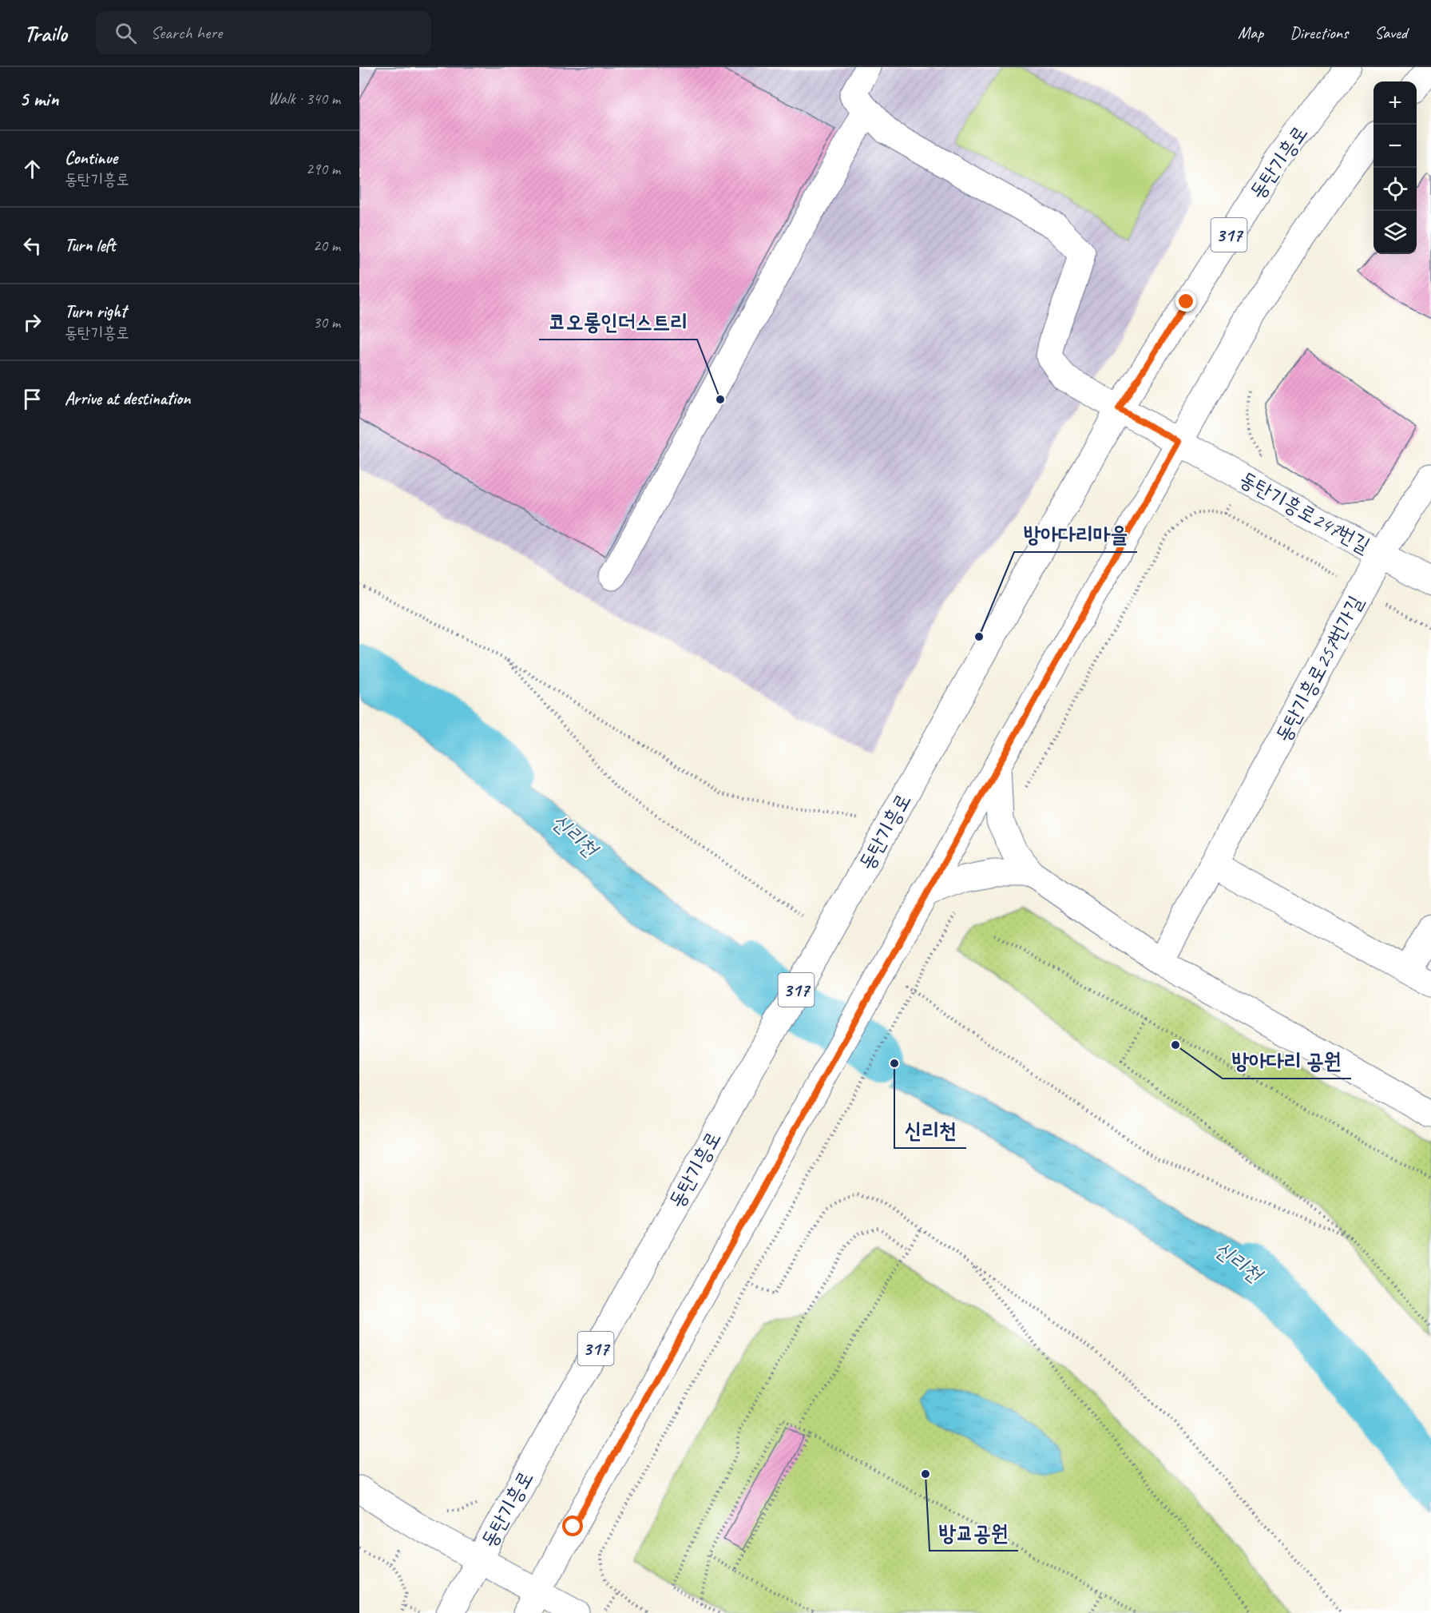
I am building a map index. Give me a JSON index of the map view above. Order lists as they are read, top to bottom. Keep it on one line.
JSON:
{"streets":{"main road":["동탄기흥로","317","동탄기흥로247번길","동탄기흥로257번가길"]},"crossings":[["동탄기흥로","동탄기흥로247번길"],["동탄기흥로247번길","동탄기흥로257번가길"]],"water":["신리천"],"places":["코오롱인더스트리","방아다리마을","방아다리 공원","신리천","방교공원"],"page":{"header":"Trailo","search":"Search here","nav":["Map","Directions","Saved"],"heading":["5 min","Walk · 340 m"],"map_buttons":["+","−"],"list":[["Continue","동탄기흥로","290 m"],["Turn left","20 m"],["Turn right","동탄기흥로","30 m"],"Arrive at destination"]}}
